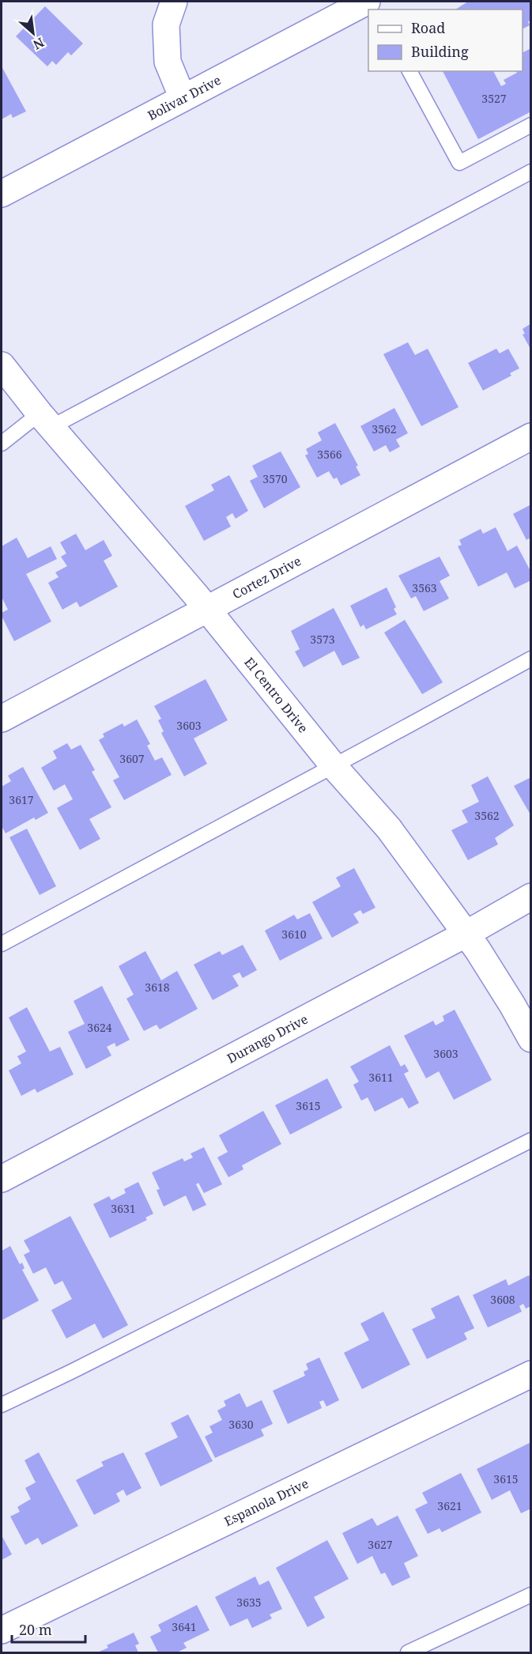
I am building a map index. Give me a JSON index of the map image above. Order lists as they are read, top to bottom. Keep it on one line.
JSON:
{"streets":{"street":["Bolivar Drive","Cortez Drive","El Centro Drive","Durango Drive","Espanola Drive"]},"crossings":[["Cortez Drive","El Centro Drive"],["El Centro Drive","Durango Drive"]],"house_numbers":["3527","3562","3566","3570","3563","3573","3603","3607","3617","3562","3610","3618","3624","3603","3611","3615","3631","3608","3630","3615","3621","3627","3635","3641"],"legend":["Road","Building"],"scale_bar":"20 m","north":"bottom right"}
